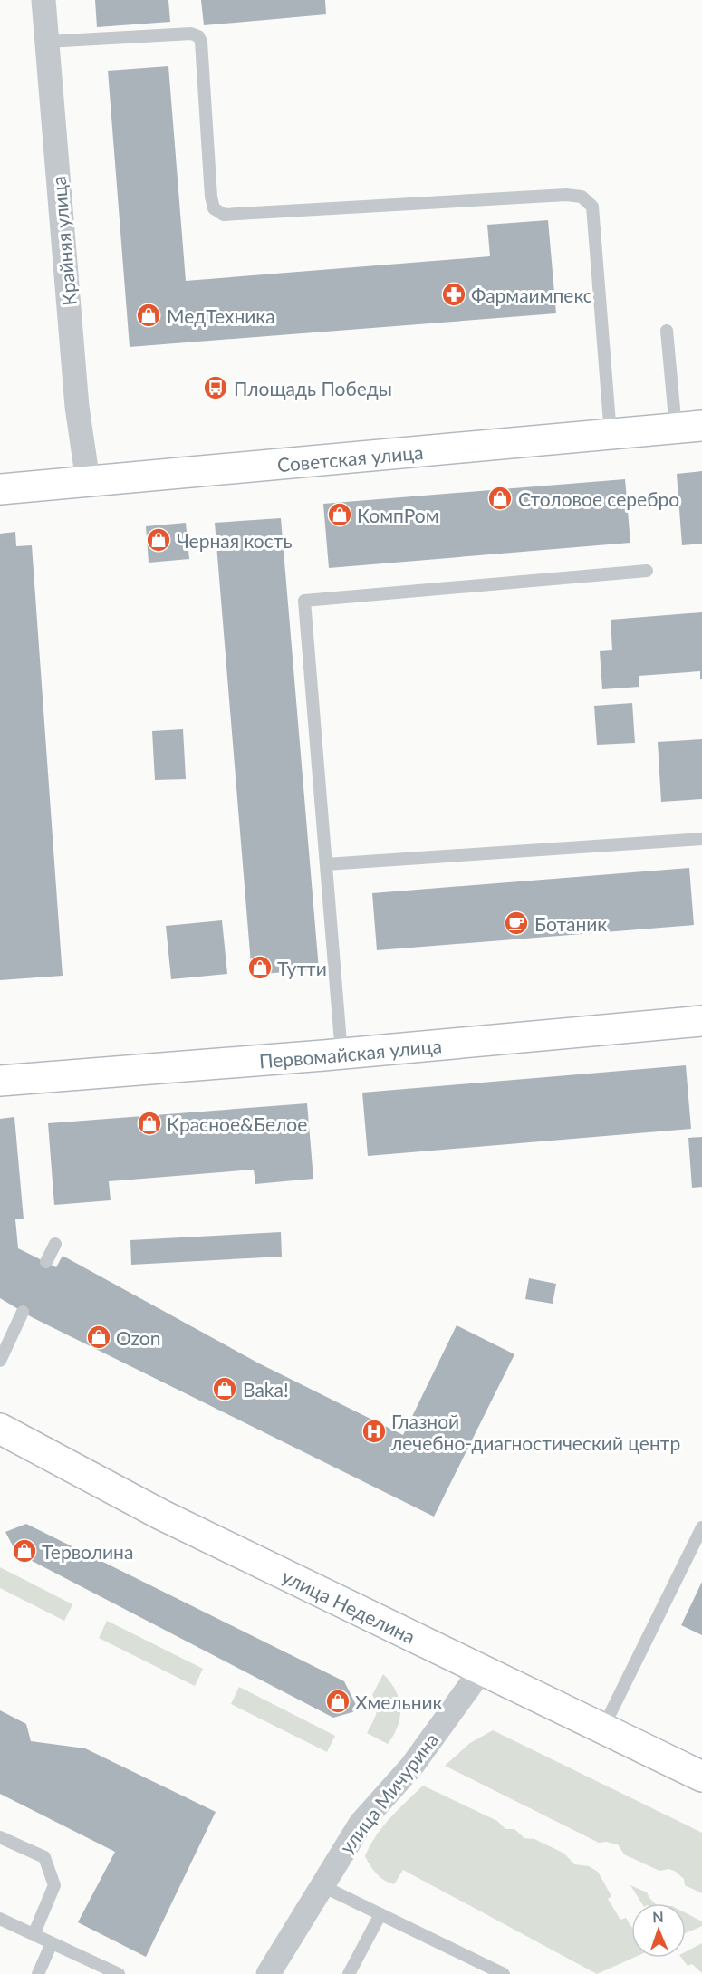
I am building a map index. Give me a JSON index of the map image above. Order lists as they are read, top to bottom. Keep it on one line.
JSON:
{"streets":{"main road":["Советская улица","Первомайская улица","улица Неделина"],"street":["Крайняя улица","улица Мичурина"]},"crossings":[["Крайняя улица","Советская улица"],["улица Неделина","улица Мичурина"]],"places":{"pharmacy":["Фармаимпекс"],"shop":["МедТехника","Столовое серебро","КомпРом","Черная кость","Тутти","Красное&Белое","Ozon","Baka!","Терволина","Хмельник"],"bus stop":["Площадь Победы"],"cafe":["Ботаник"],"hospital":["Глазной лечебно-диагностический центр"]},"north":"top"}
